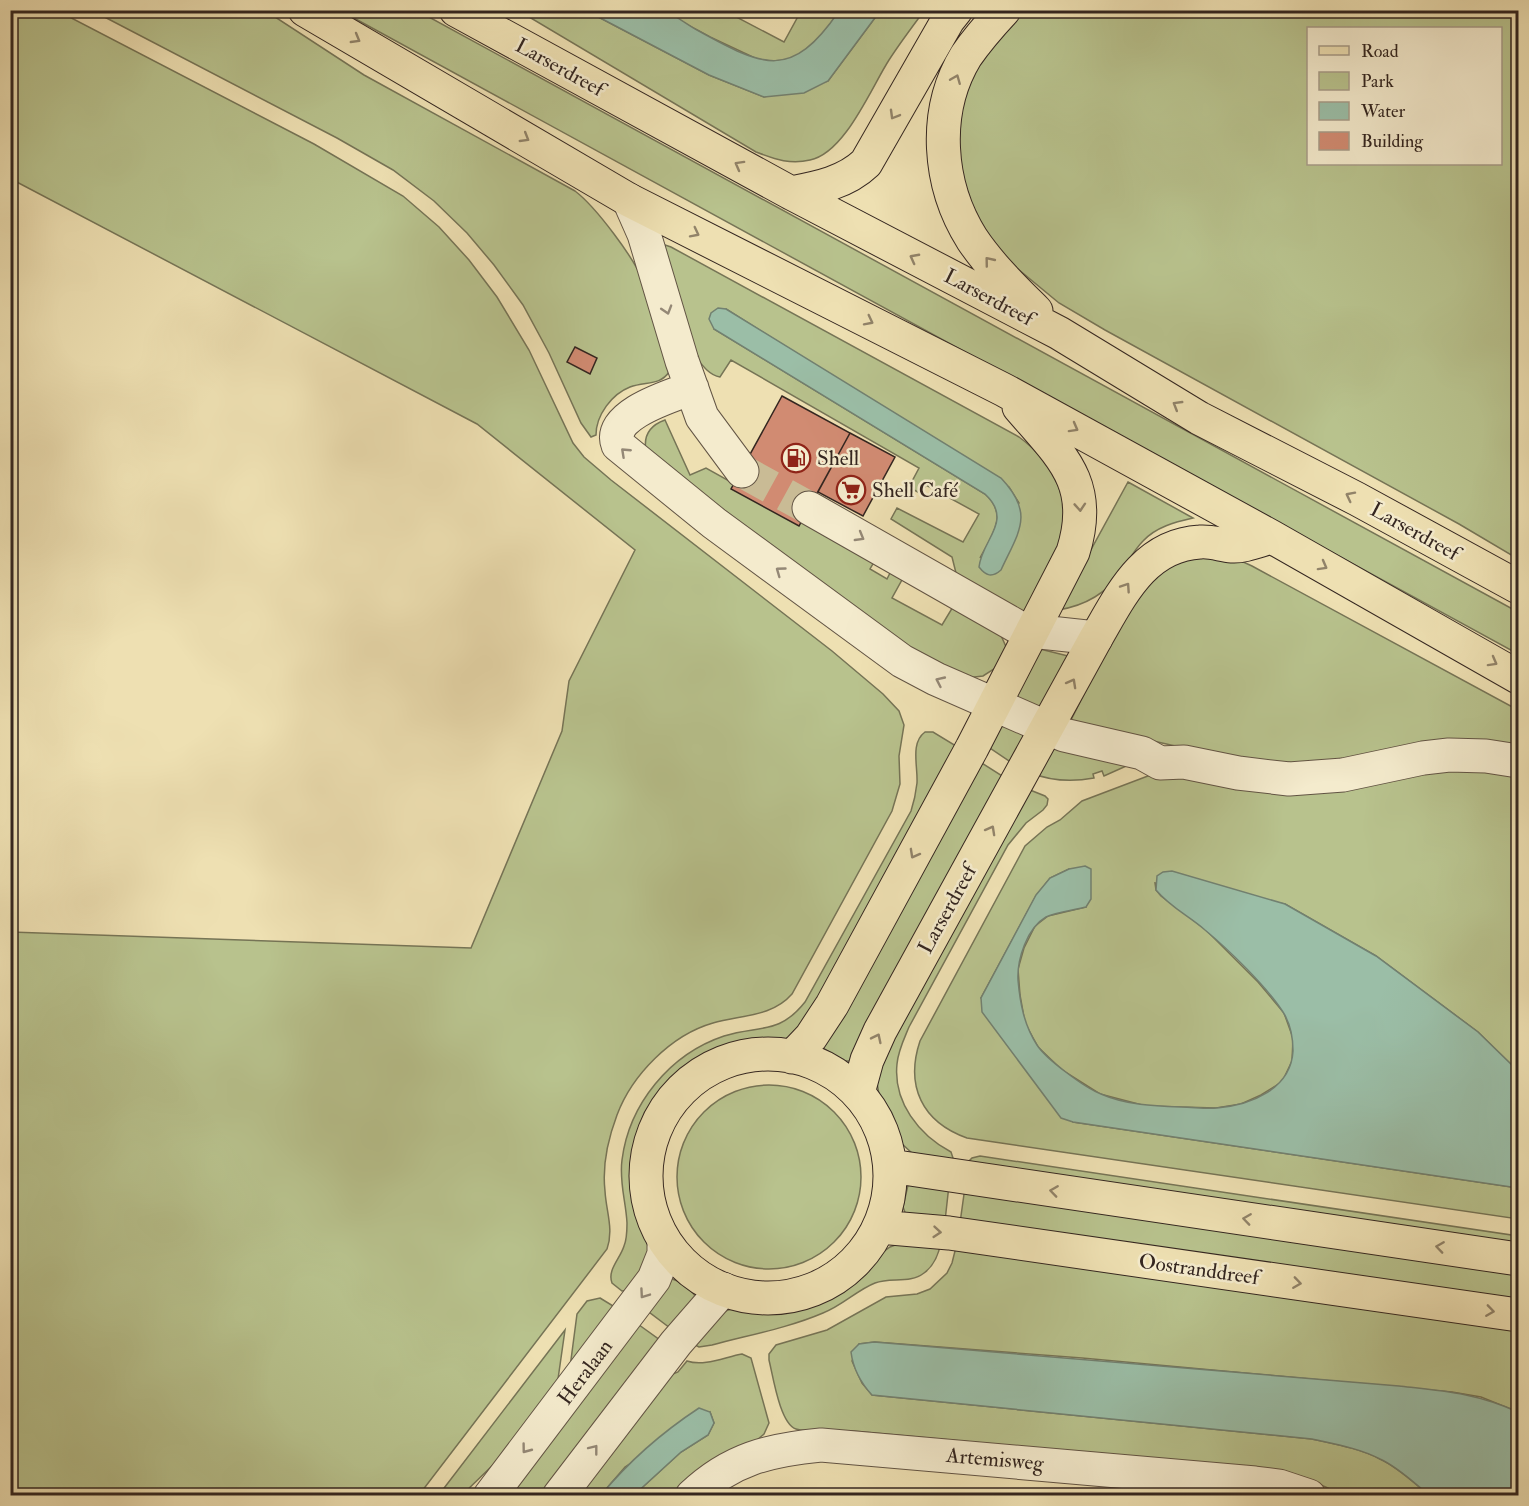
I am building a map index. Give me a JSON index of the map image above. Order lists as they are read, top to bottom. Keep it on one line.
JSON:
{"streets":{"main road":["Larserdreef","Oostranddreef"],"street":["Heralaan","Artemisweg"]},"places":{"fuel station":["Shell"],"supermarket":["Shell Café"]},"legend":["Road","Park","Water","Building"]}
